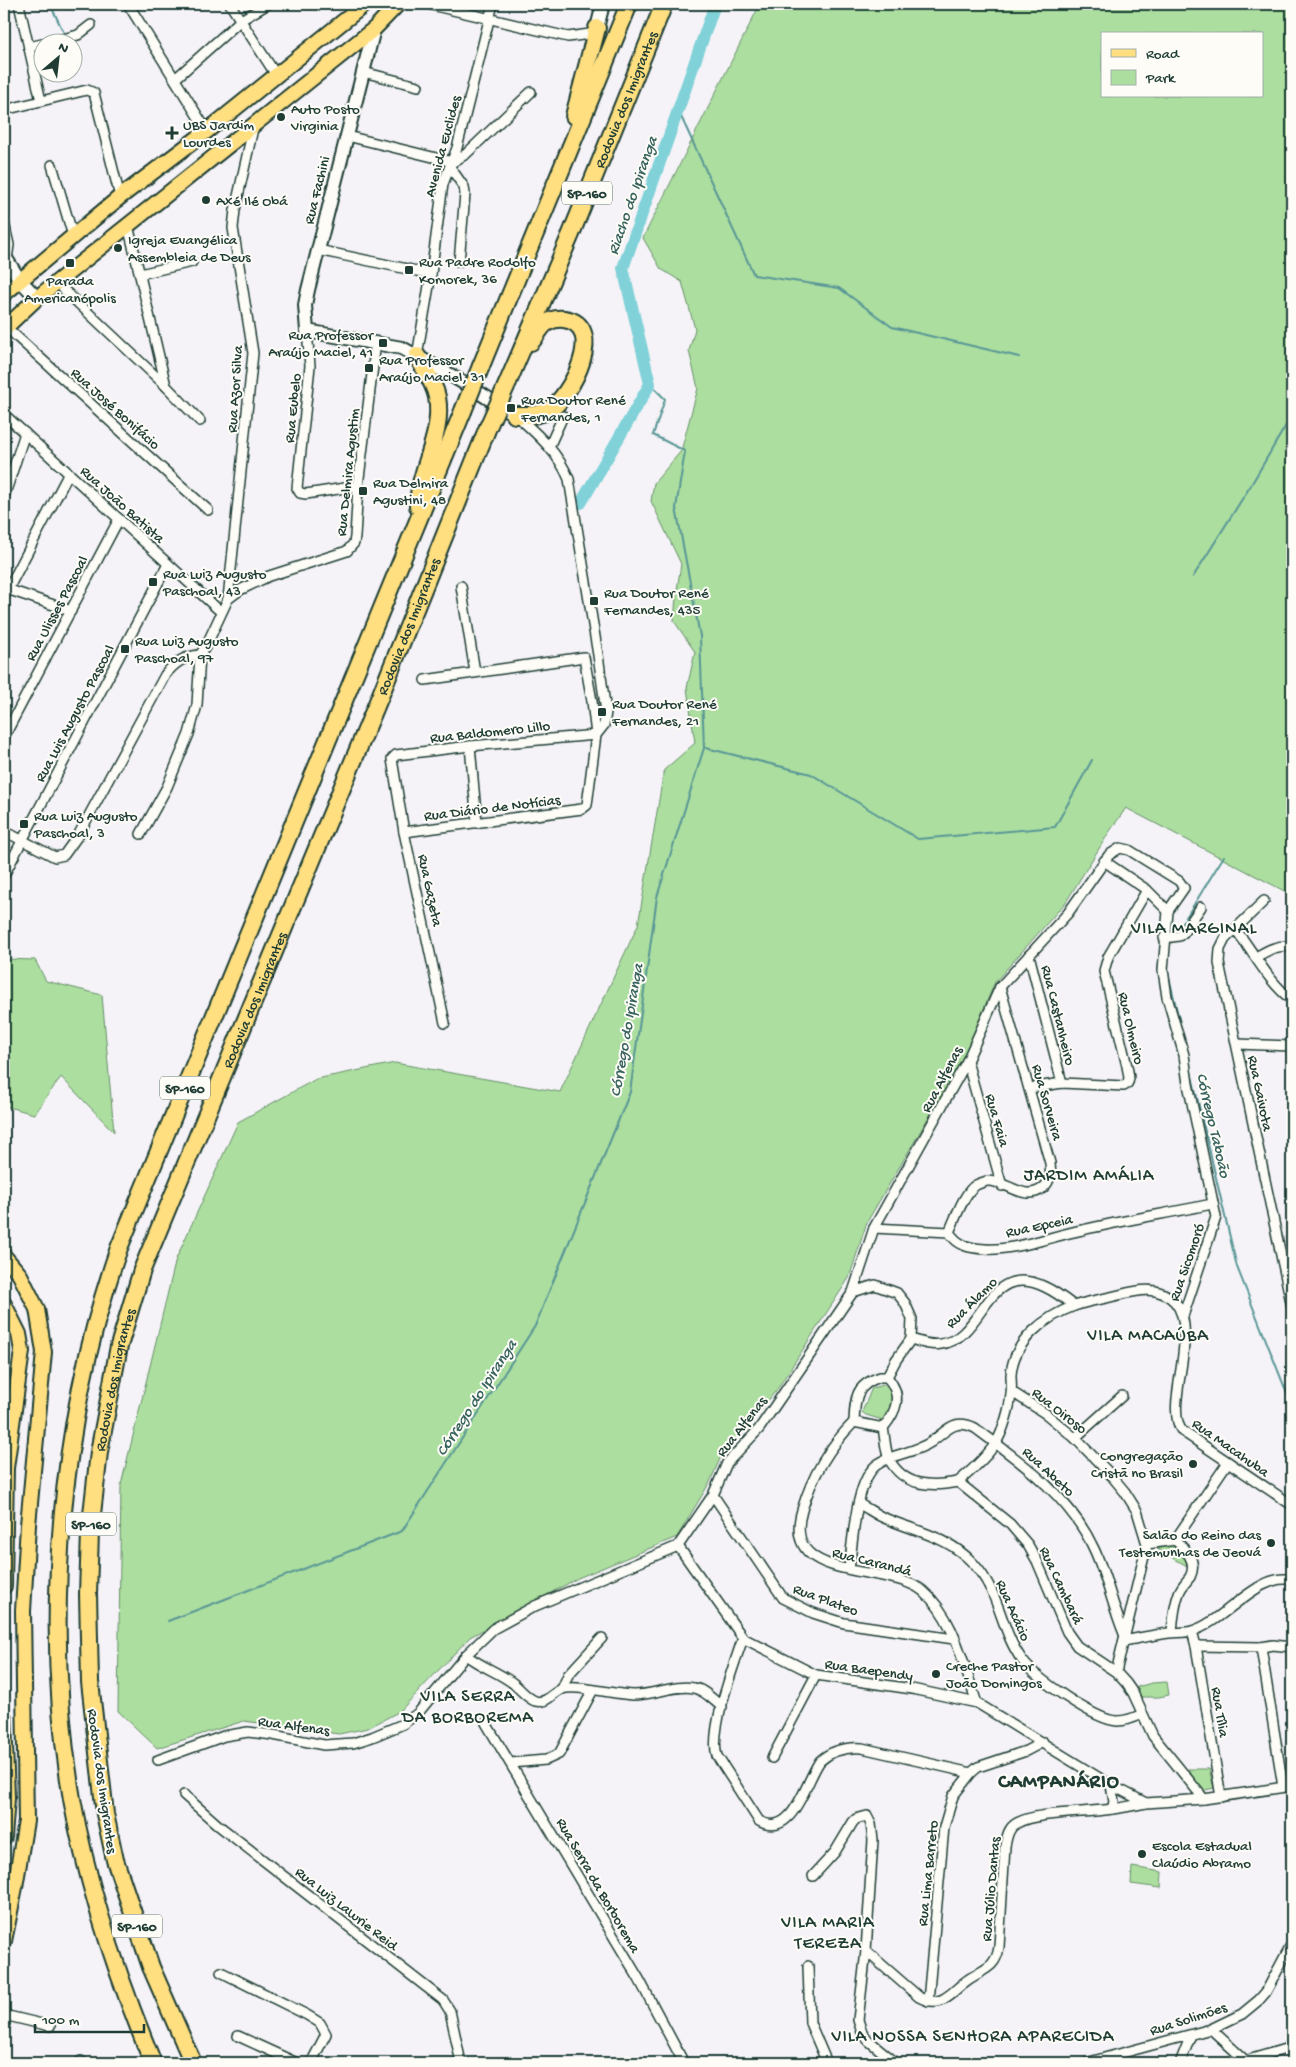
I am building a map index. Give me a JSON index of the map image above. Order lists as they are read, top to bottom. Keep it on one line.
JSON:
{"streets":{"highway":["Rodovia dos Imigrantes","SP-160"],"street":["Avenida Euclides","Rua Fachini","Rua Azor Silva","Rua José Bonifácio","Rua Eubelo","Rua Delmira Agustim","Rua João Batista","Rua Ulisses Pascoal","Rua Luis Augusto Pascoal","Rua Baldomero Lillo","Rua Diário de Notícias","Rua Gazeta","Rua Castanheiro","Rua Olmeiro","Rua Alfenas","Rua Gaivota","Rua Sorveira","Rua Faia","Rua Epceia","Rua Sicomoró","Rua Álamo","Rua Oiroso","Rua Macahuba","Rua Abeto","Rua Carandá","Rua Cambará","Rua Plateo","Rua Acácio","Rua Baependy","Rua Tília","Rua Lima Barreto","Rua Serra da Borborema","Rua Júlio Dantas","Rua Luiz Lawrie Reid","Rua Solimões"]},"crossings":[["Rua Fachini","Rua Eubelo"],["Rua Azor Silva","Rua Delmira Agustim"],["Rua Eubelo","Rua Delmira Agustim"],["Rua João Batista","Rua Ulisses Pascoal"],["Rua João Batista","Rua Luis Augusto Pascoal"],["Rua Baldomero Lillo","Rua Diário de Notícias"],["Rua Baldomero Lillo","Rua Gazeta"],["Rua Diário de Notícias","Rua Gazeta"],["Rua Castanheiro","Rua Olmeiro"],["Rua Castanheiro","Rua Alfenas"],["Rua Olmeiro","Rua Sorveira"],["Rua Alfenas","Rua Sorveira"],["Rua Alfenas","Rua Faia"],["Rua Alfenas","Rua Plateo"],["Rua Alfenas","Rua Baependy"],["Rua Sorveira","Rua Faia"],["Rua Sorveira","Rua Epceia"],["Rua Epceia","Rua Sicomoró"],["Rua Sicomoró","Rua Macahuba"],["Rua Abeto","Rua Carandá"],["Rua Abeto","Rua Acácio"],["Rua Carandá","Rua Plateo"],["Rua Carandá","Rua Baependy"],["Rua Cambará","Rua Acácio"],["Rua Baependy","Rua Lima Barreto"],["Rua Baependy","Rua Júlio Dantas"],["Rua Lima Barreto","Rua Júlio Dantas"]],"districts":["VILA MARGINAL","JARDIM AMÁLIA","VILA MACAÚBA","VILA SERRA DA BORBOREMA","CAMPANÁRIO","VILA MARIA TEREZA","VILA NOSSA SENHORA APARECIDA"],"water":["Riacho do Ipiranga","Córrego do Ipiranga","Córrego Taboão"],"places":{"other":["Auto Posto Virginia","Axé Ilé Obá","Igreja Evangélica Assembleia de Deus","Congregação Cristã no Brasil","Salão do Reino das Testemunhas de Jeová","Creche Pastor João Domingos","Escola Estadual Claúdio Abramo"],"health":["UBS Jardim Lourdes"],"transit":["Parada Americanópolis","Rua Padre Rodolfo Komorek, 36","Rua Professor Araújo Maciel, 41","Rua Professor Araújo Maciel, 31","Rua Doutor René Fernandes, 1","Rua Delmira Agustini, 48","Rua Luiz Augusto Paschoal, 43","Rua Doutor René Fernandes, 435","Rua Luiz Augusto Paschoal, 97","Rua Doutor René Fernandes, 21","Rua Luiz Augusto Paschoal, 3"]},"legend":["Road","Park"],"scale_bar":"100 m","north":"top right"}
